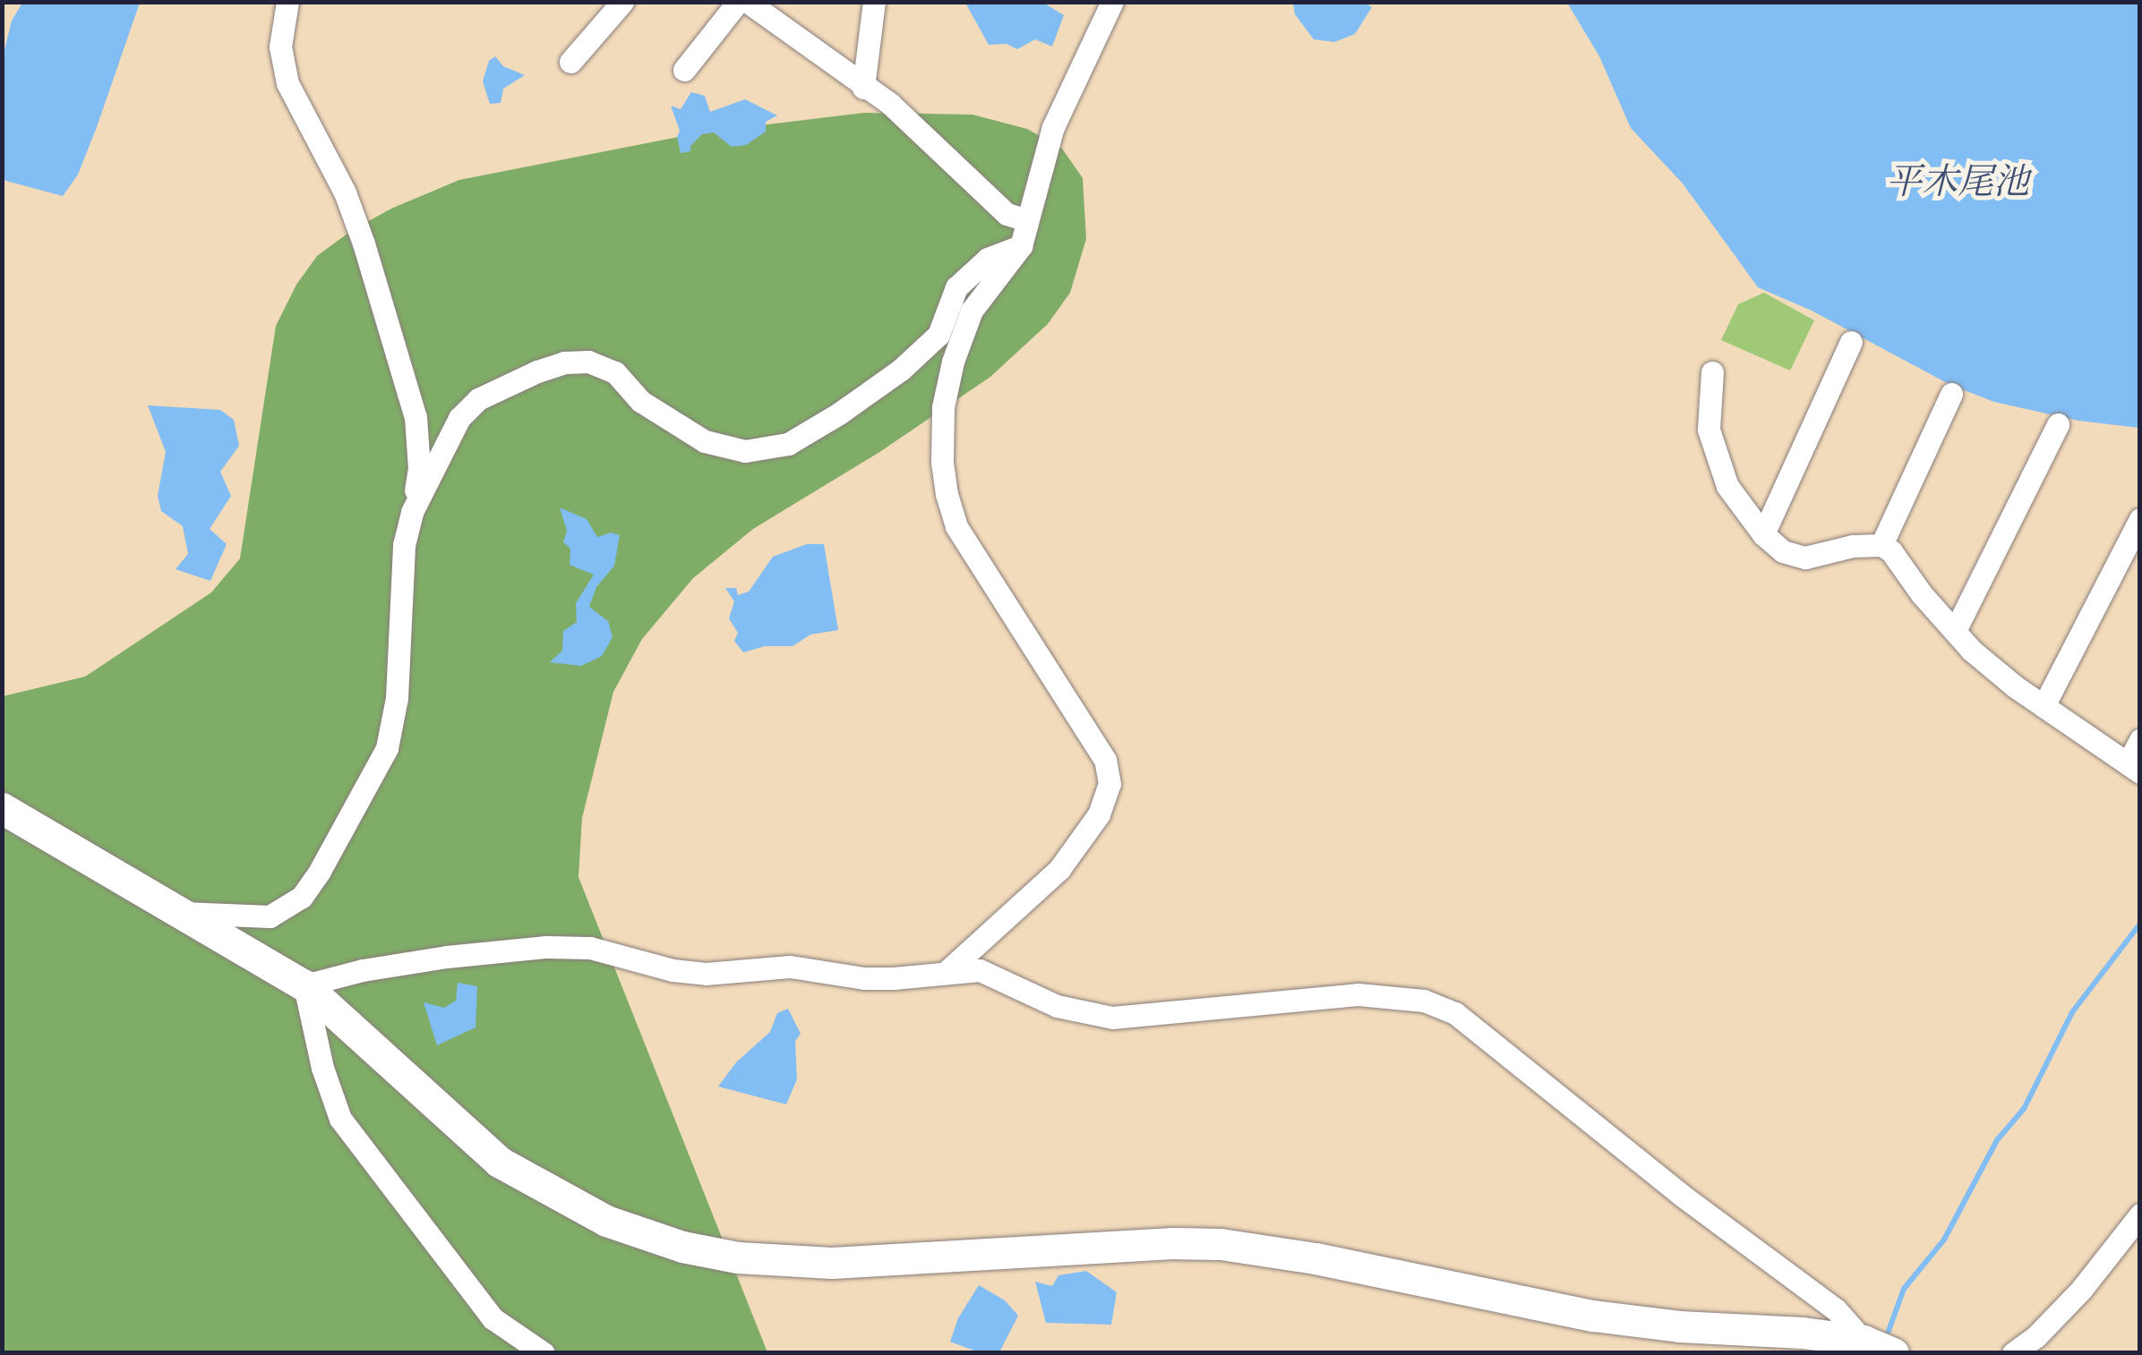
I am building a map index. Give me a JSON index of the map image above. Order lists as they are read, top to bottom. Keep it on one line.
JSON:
{"water":["平木尾池"]}
